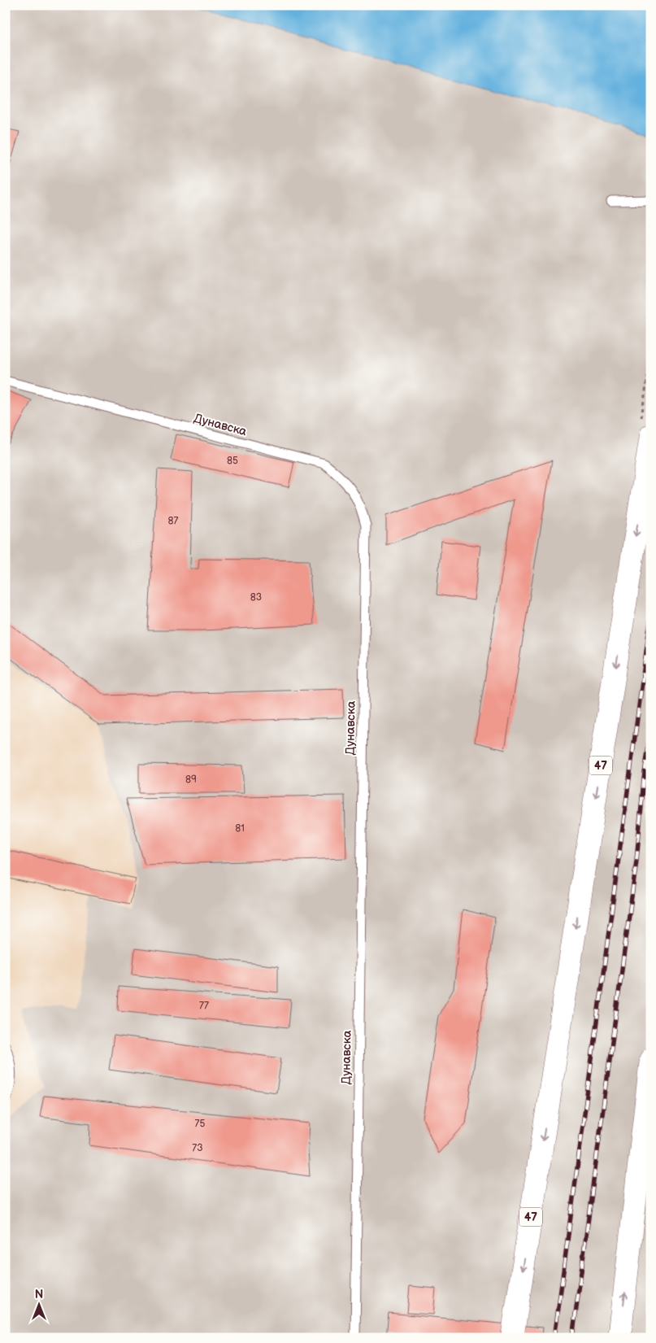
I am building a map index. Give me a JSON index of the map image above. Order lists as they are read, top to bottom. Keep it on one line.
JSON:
{"streets":{"main road":["47"],"lane":["Дунавска"]},"house_numbers":["85","87","83","89","81","77","75","73"],"north":"top"}
